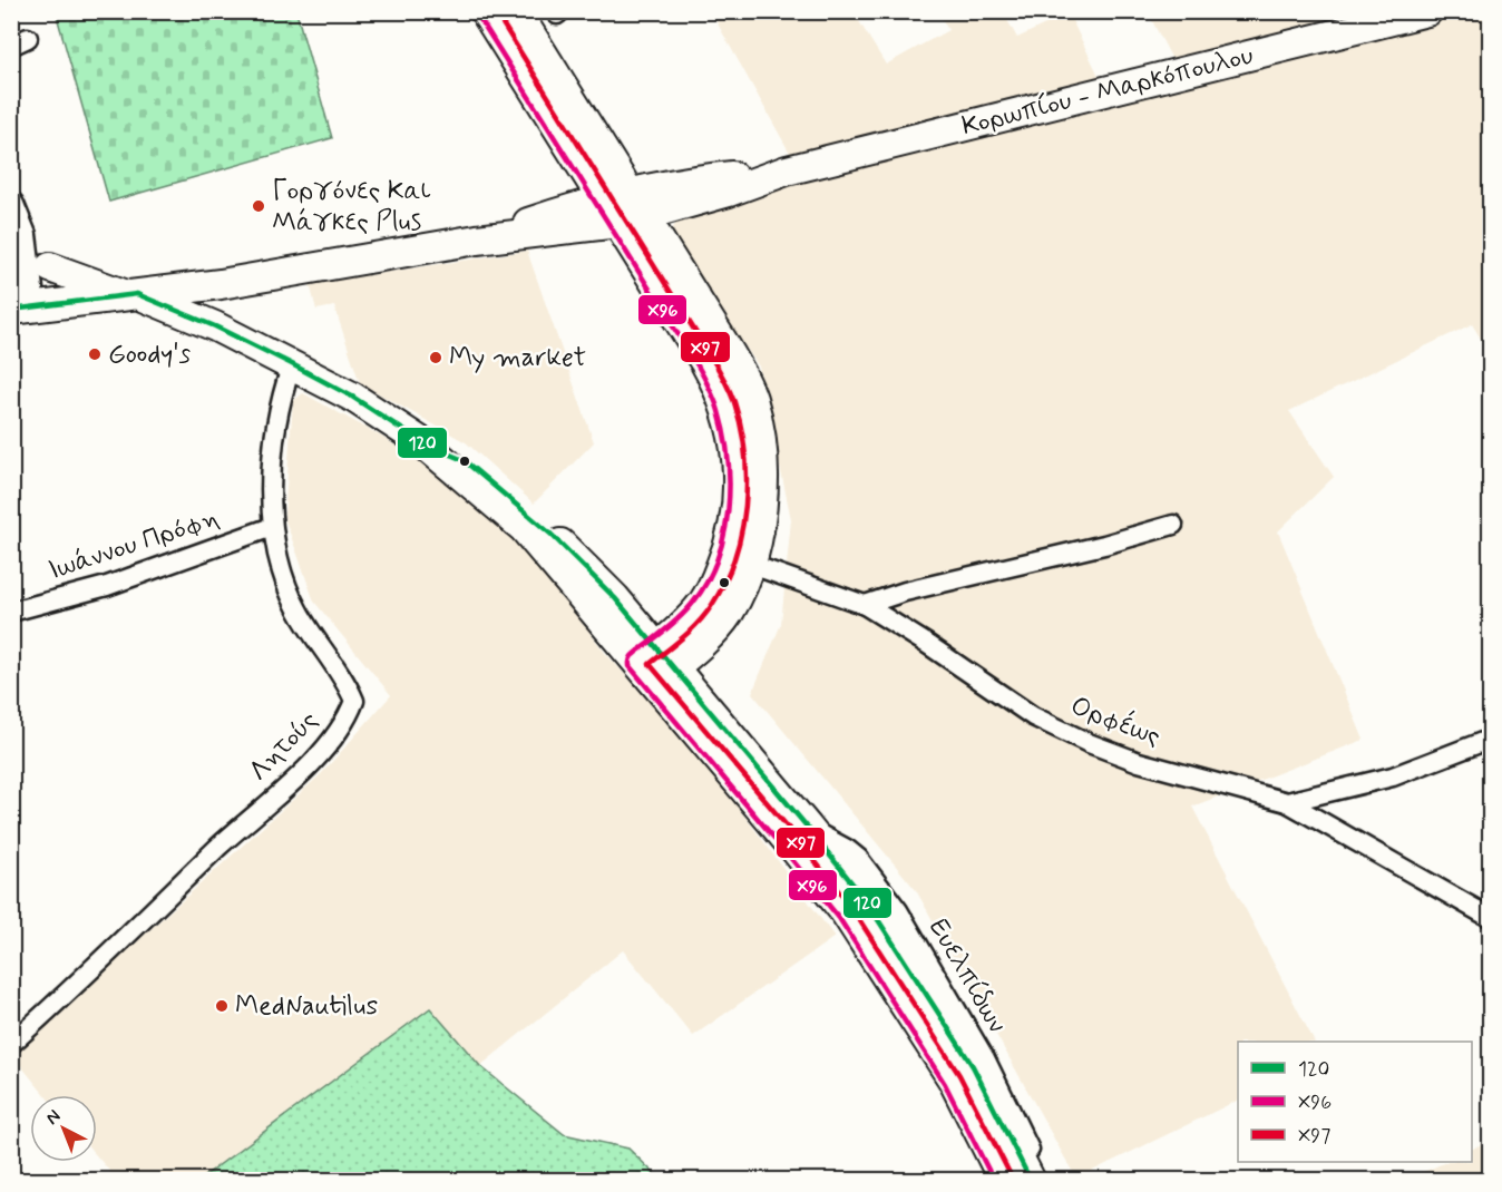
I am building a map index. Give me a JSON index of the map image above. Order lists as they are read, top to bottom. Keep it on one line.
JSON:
{"streets":{"main road":["Κορωπίου - Μαρκόπουλου"],"street":["Ιωάννου Πρόφη","Ορφέως","Λητούς"]},"crossings":[["Ιωάννου Πρόφη","Λητούς"]],"places":["Γοργόνες Και Μάγκες Plus","Goody's","My market","MedNautilus"],"lines":["transit line X97","transit line Χ96","transit line 120"],"legend":["120","Χ96","X97"],"north":"top left"}
